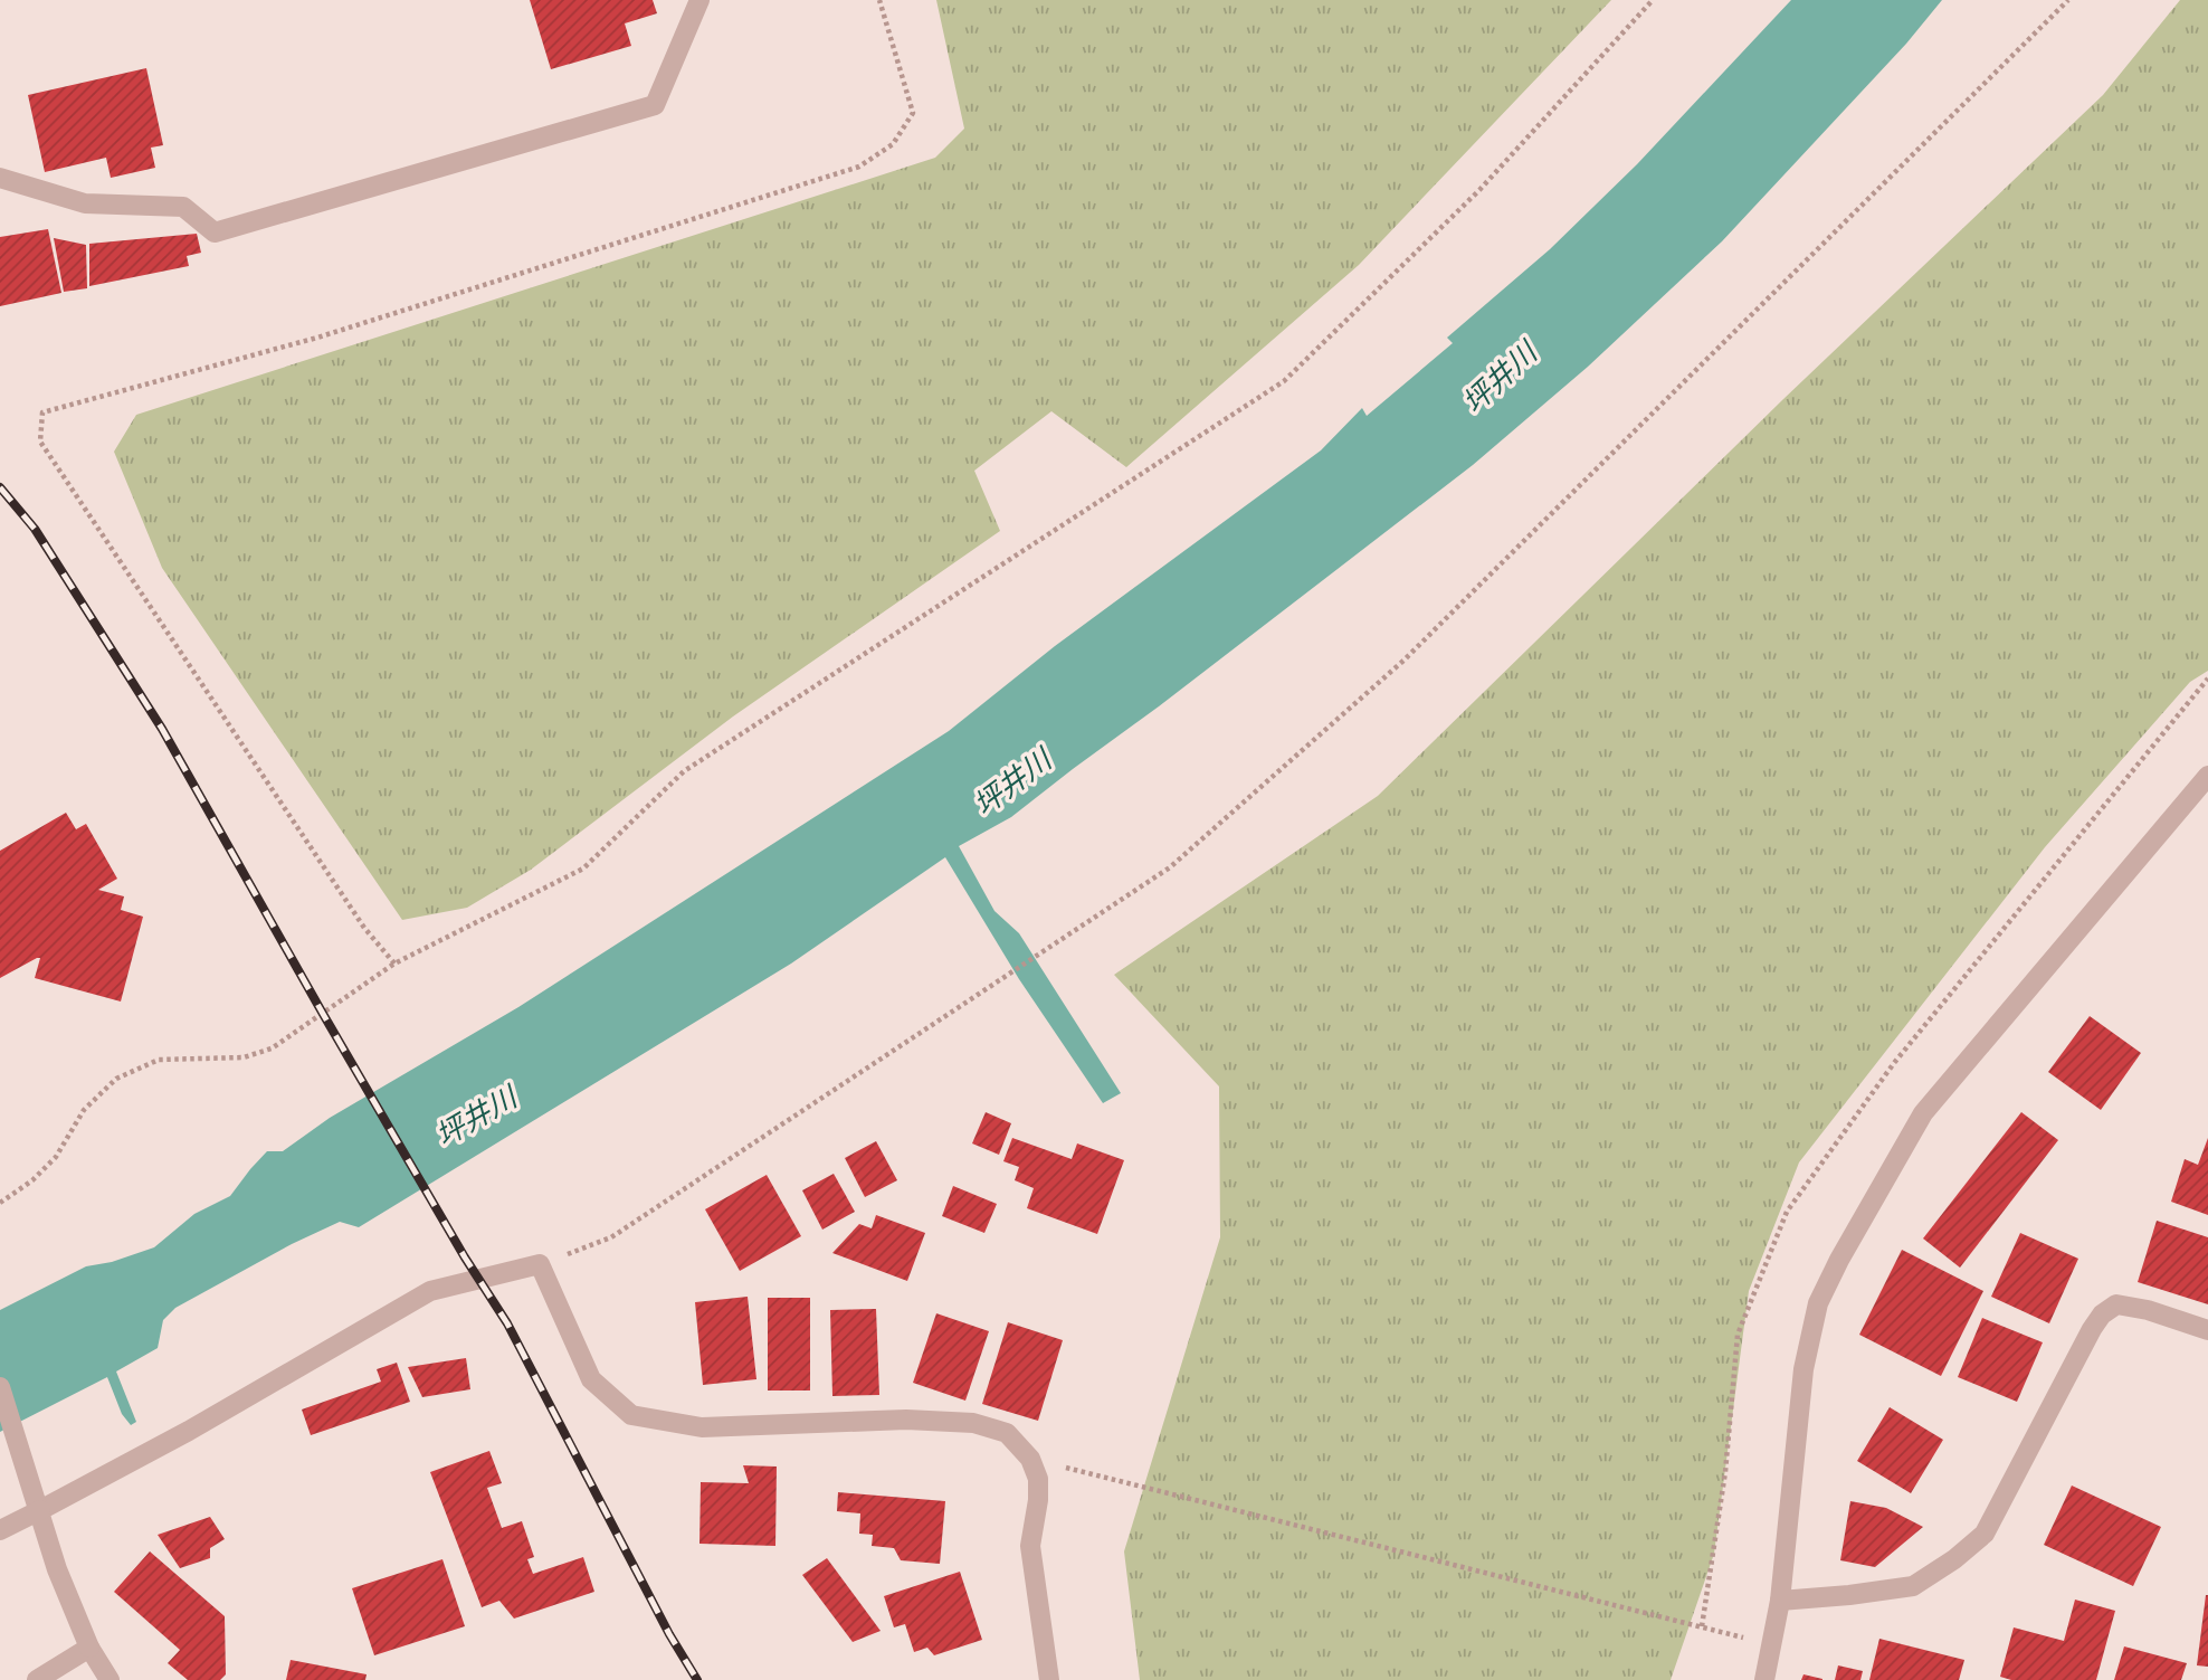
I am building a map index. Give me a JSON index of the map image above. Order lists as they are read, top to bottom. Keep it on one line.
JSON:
{"water":["坪井川"]}
